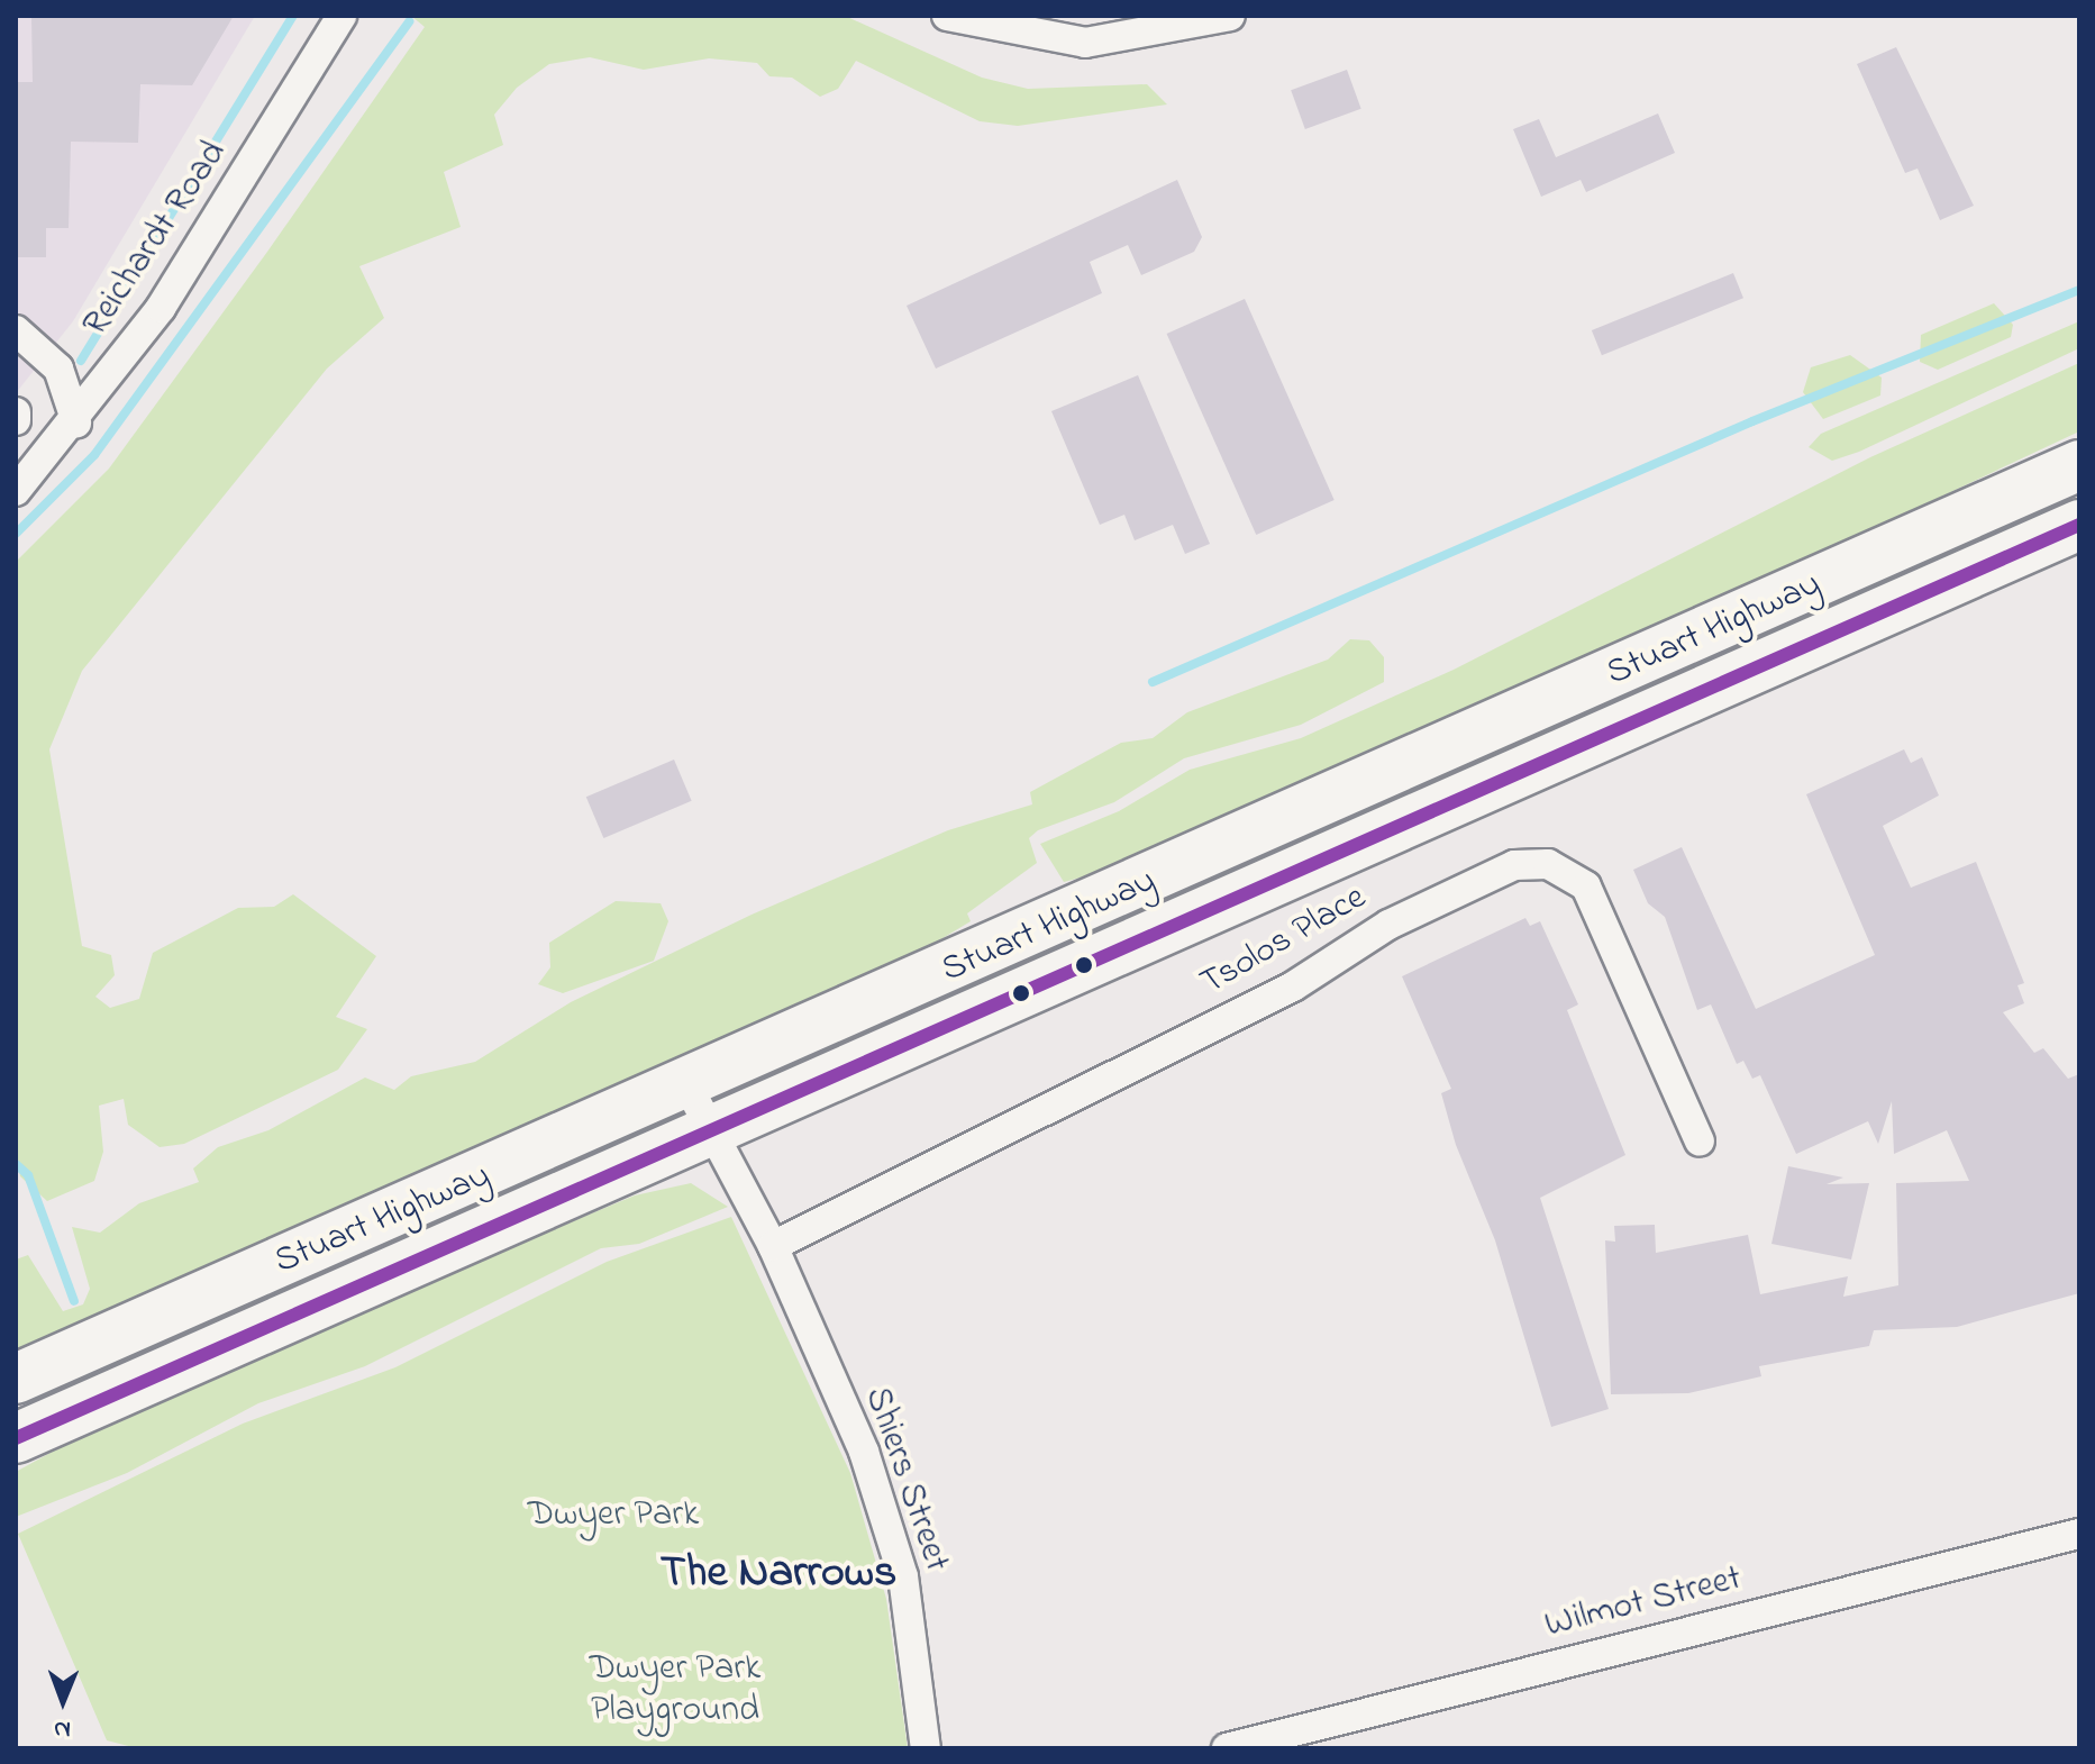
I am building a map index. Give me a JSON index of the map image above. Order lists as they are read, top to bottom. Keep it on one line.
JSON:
{"streets":{"highway":["Stuart Highway"],"street":["Reichardt Road","Tsolos Place","Shiers Street","Wilmot Street"]},"crossings":[["Stuart Highway","Shiers Street"],["Tsolos Place","Shiers Street"]],"districts":["The Narrows"],"parks":["Dwyer Park","Dwyer Park Playground"],"north":"bottom"}
